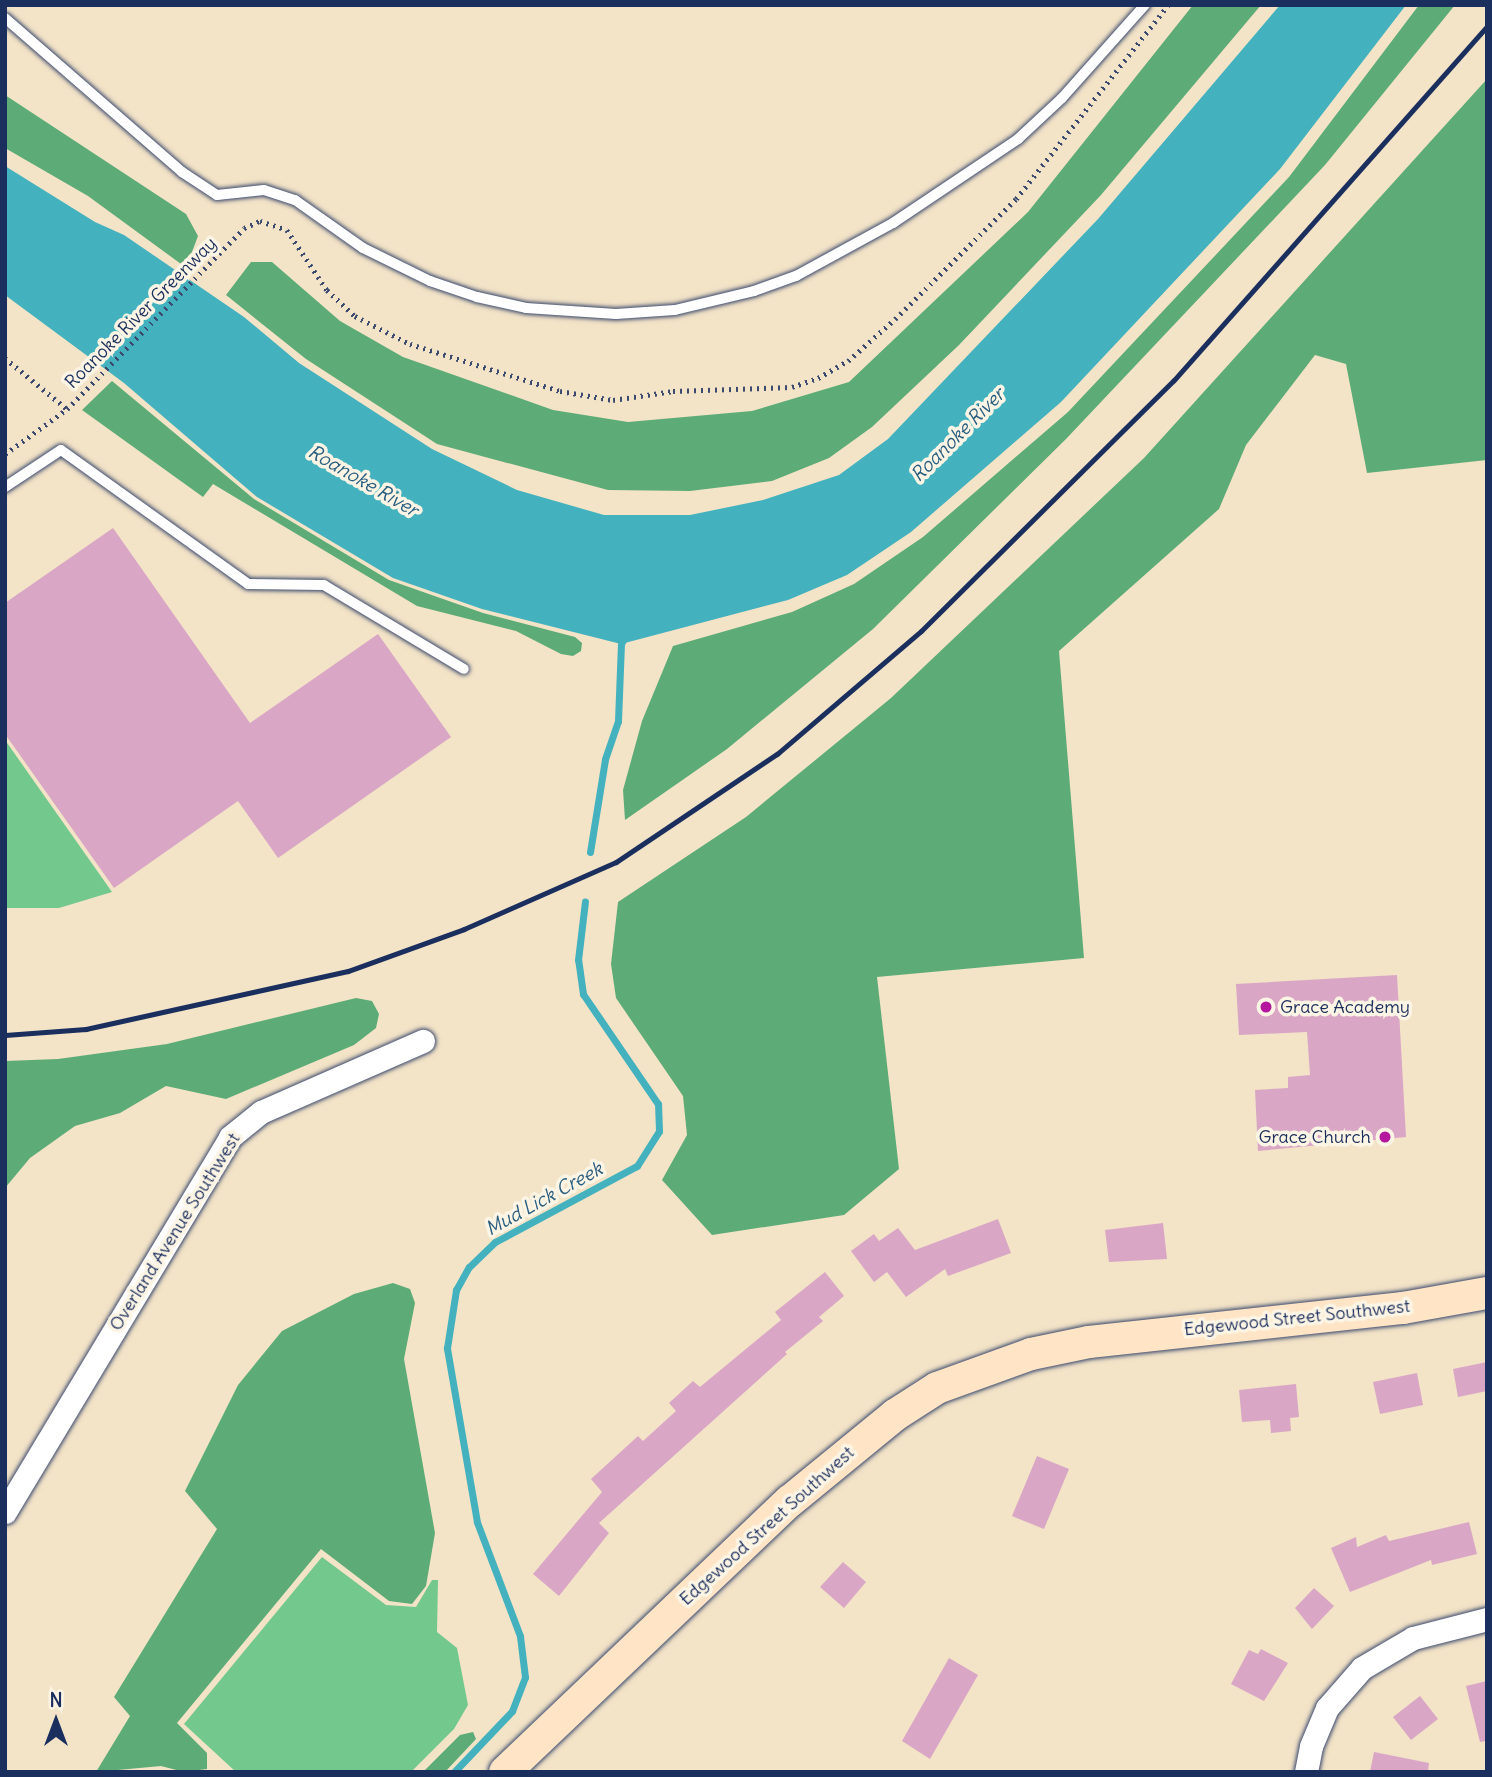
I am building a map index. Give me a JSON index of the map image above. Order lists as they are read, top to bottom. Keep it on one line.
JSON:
{"streets":{"street":["Overland Avenue Southwest","Edgewood Street Southwest"],"path":["Roanoke River Greenway"]},"water":["Roanoke River","Mud Lick Creek"],"places":["Grace Academy","Grace Church"],"north":"top"}
